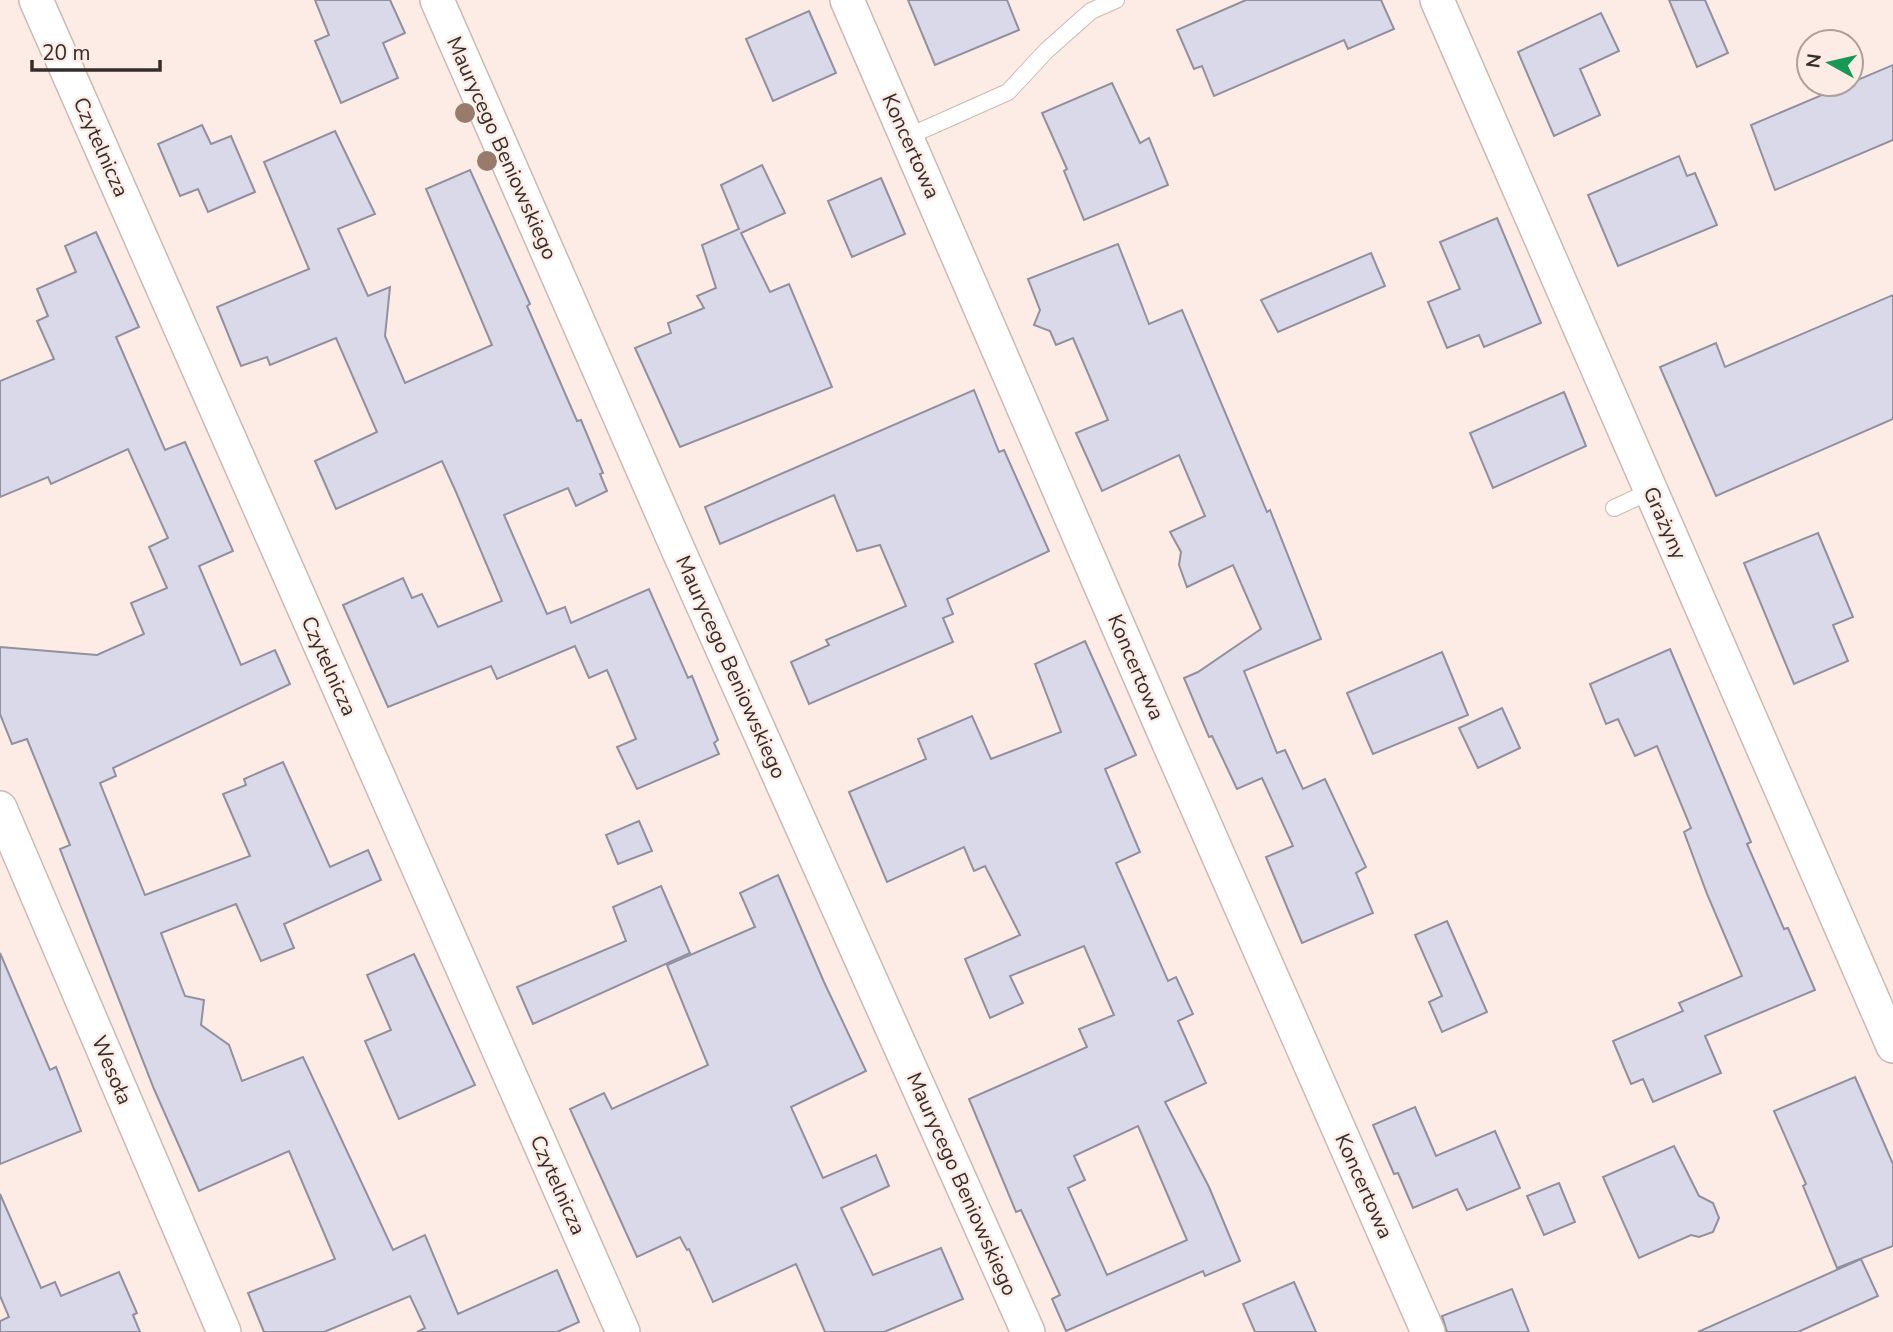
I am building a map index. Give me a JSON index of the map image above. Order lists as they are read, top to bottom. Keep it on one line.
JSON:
{"streets":{"street":["Koncertowa","Czytelnicza","Maurycego Beniowskiego","Grażyny","Wesoła"]},"scale_bar":"20 m","north":"left"}
